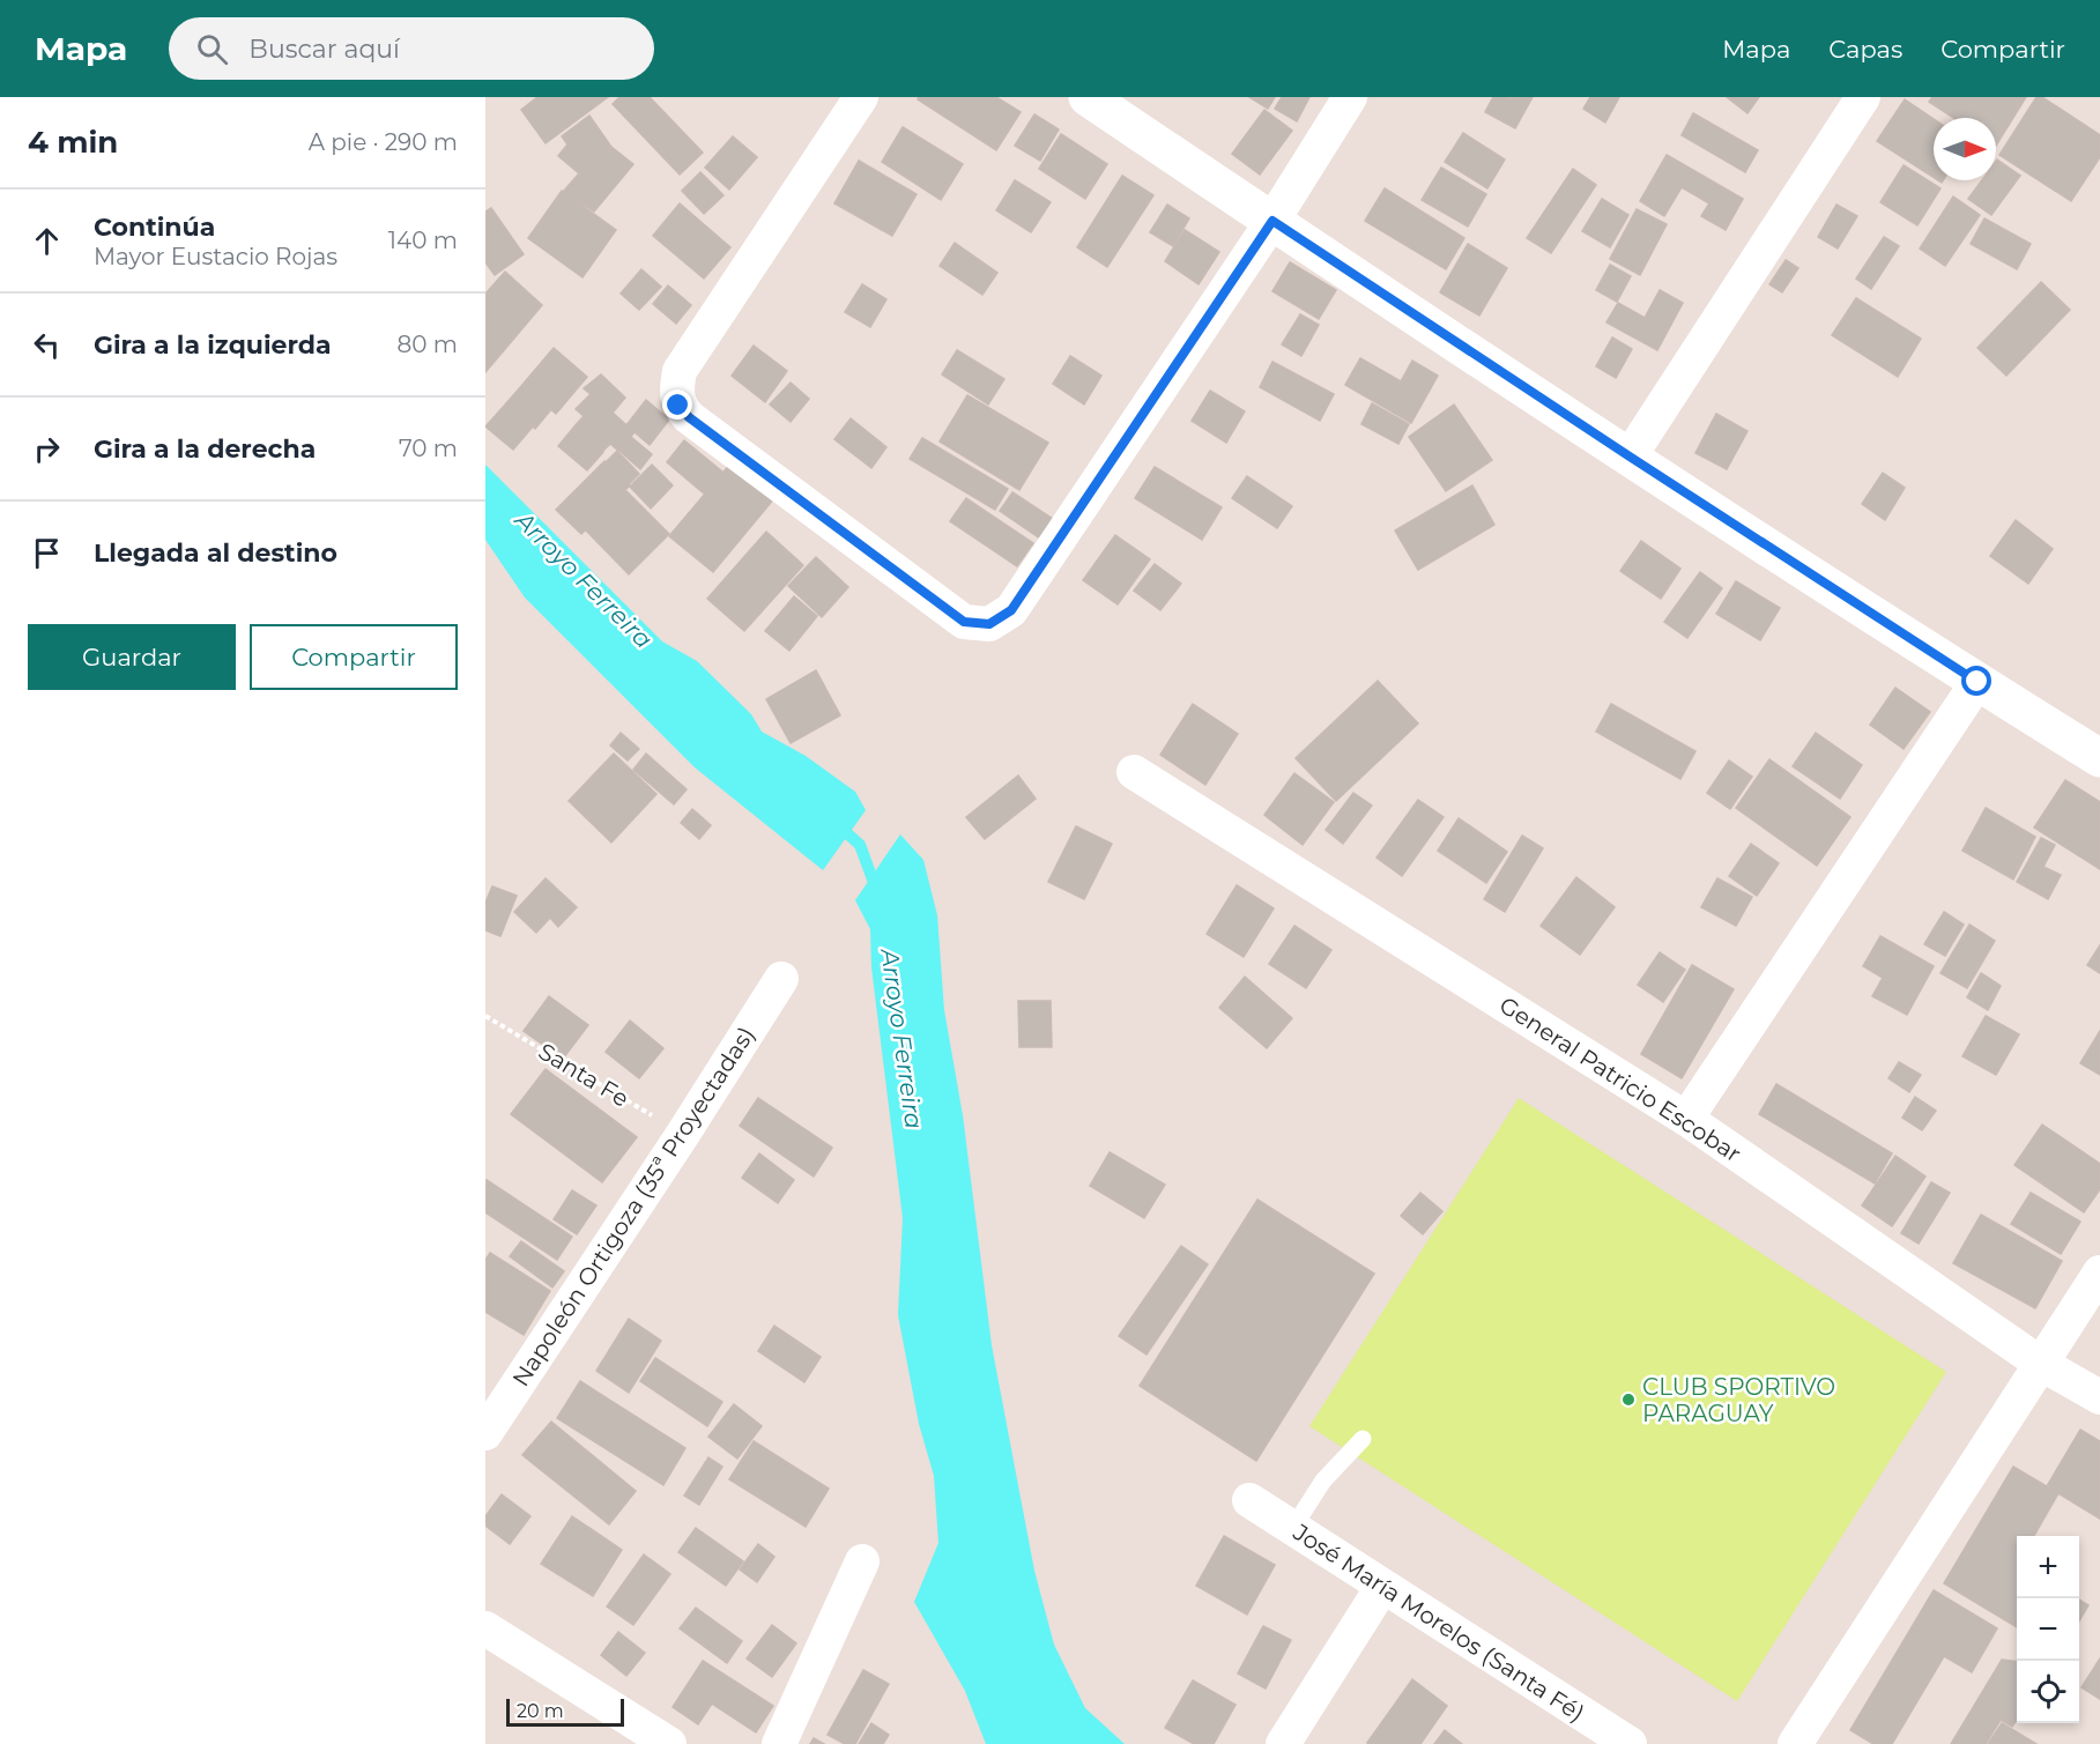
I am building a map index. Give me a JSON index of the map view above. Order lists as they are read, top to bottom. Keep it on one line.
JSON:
{"streets":{"street":["General Patricio Escobar","Napoleón Ortigoza (35ª Proyectadas)","José María Morelos (Santa Fé)"],"path":["Santa Fe"]},"crossings":[["Santa Fe","Napoleón Ortigoza (35ª Proyectadas)"]],"water":["Arroyo Ferreira"],"places":["CLUB SPORTIVO PARAGUAY"],"scale_bar":"20 m","north":"right","page":{"header":"Mapa","search":"Buscar aquí","nav":["Mapa","Capas","Compartir"],"heading":["4 min","A pie · 290 m"],"list":[["Continúa","Mayor Eustacio Rojas","140 m"],["Gira a la izquierda","80 m"],["Gira a la derecha","70 m"],"Llegada al destino"],"buttons":["Guardar","Compartir"],"map_buttons":["+","−"],"scale":"20 m"}}
